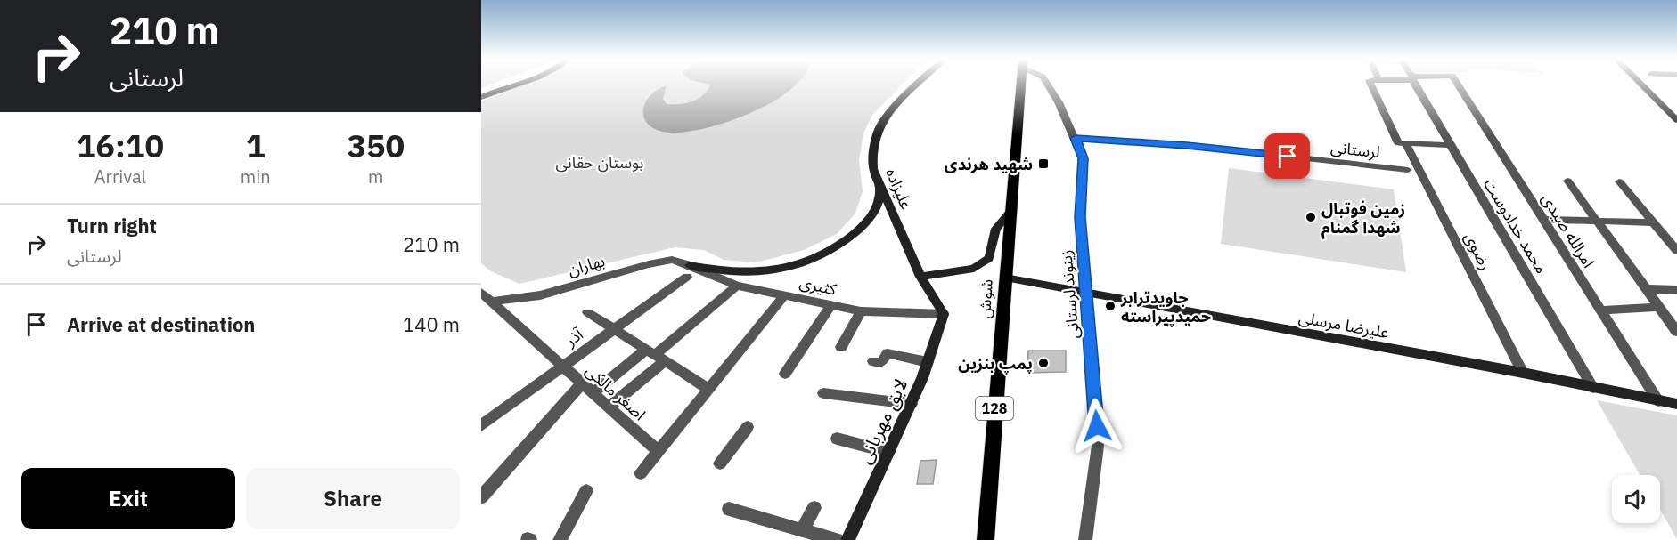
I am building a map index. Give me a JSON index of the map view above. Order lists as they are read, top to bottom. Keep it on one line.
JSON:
{"streets":{"main road":["شوش","128"],"street":["لرستانی","علیزاده","محمد خدادوست","امرالله صیدی","رضوی","بهاران","کثیری","زینوند لرستانی","علیرضا مرسلی","آذر","اصغر مالکی","لایق مهربانی"]},"crossings":[["لرستانی","زینوند لرستانی"],["علیزاده","کثیری"],["علیزاده","لایق مهربانی"],["محمد خدادوست","علیرضا مرسلی"],["امرالله صیدی","علیرضا مرسلی"],["رضوی","علیرضا مرسلی"],["بهاران","کثیری"],["بهاران","آذر"],["بهاران","اصغر مالکی"],["کثیری","آذر"],["کثیری","لایق مهربانی"],["زینوند لرستانی","علیرضا مرسلی"],["شوش","علیرضا مرسلی"],["آذر","اصغر مالکی"]],"parks":["بوستان حقانی"],"places":{"transit":["شهید هرندی"],"other":["زمین فوتبال شهدا گمنام","جاویدترابر حمیدپیراسته","پمپ بنزین"]},"page":{"turn":["210 m","لرستانی"],"eta":["16:10","Arrival","1","min","350","m"],"list":[{"name":"Turn right","note":"لرستانی","value":"210 m"},{"name":"Arrive at destination","value":"140 m"}],"buttons":["Exit","Share"]}}
